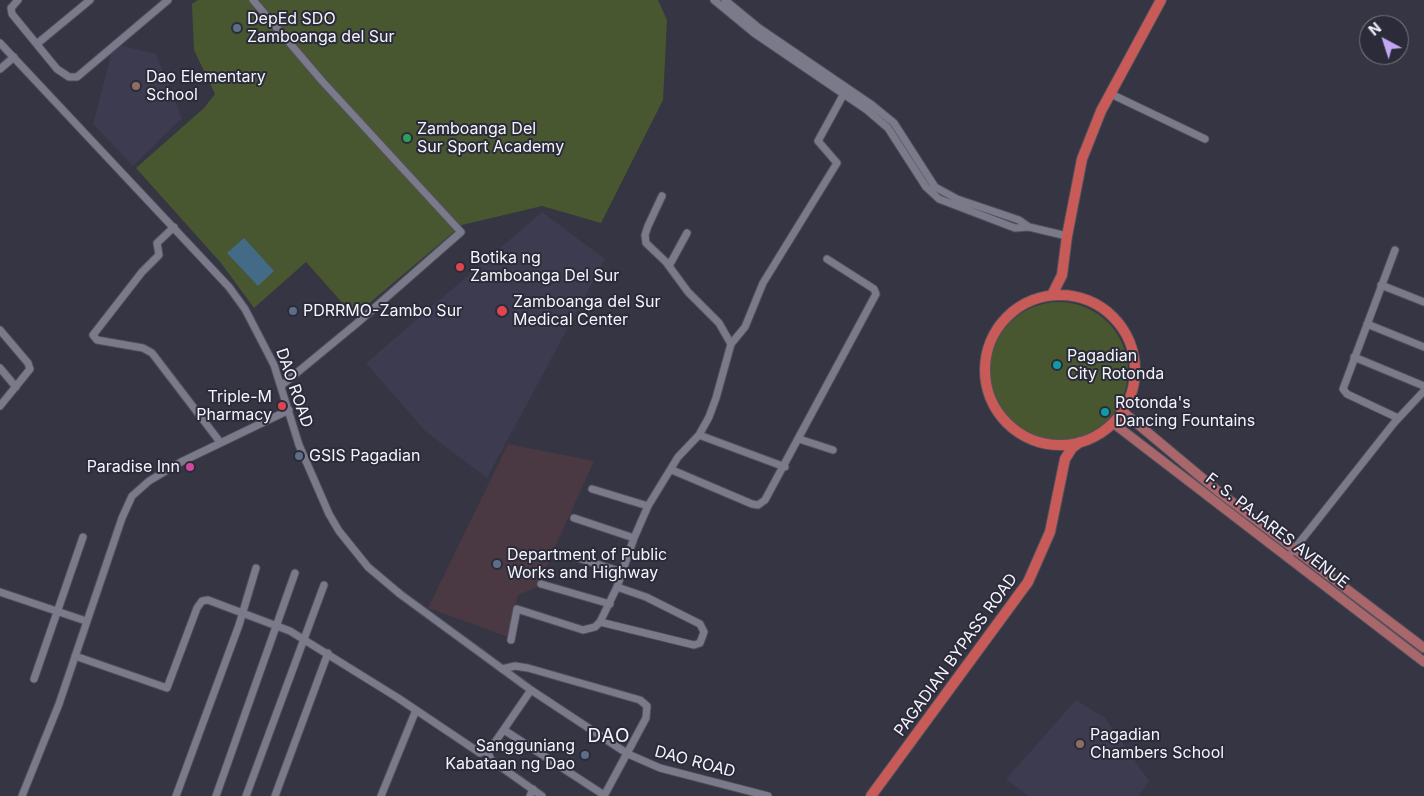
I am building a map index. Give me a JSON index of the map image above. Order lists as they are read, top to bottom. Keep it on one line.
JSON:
{"streets":{"highway":["PAGADIAN BYPASS ROAD"],"main road":["F. S. PAJARES AVENUE"],"street":["DAO ROAD"]},"crossings":[["F. S. PAJARES AVENUE","PAGADIAN BYPASS ROAD"]],"districts":["DAO"],"places":["DepEd SDO Zamboanga del Sur","Dao Elementary School","Zamboanga Del Sur Sport Academy","Botika ng Zamboanga Del Sur","PDRRMO-Zambo Sur","Zamboanga del Sur Medical Center","Pagadian City Rotonda","Triple-M Pharmacy","Rotonda's Dancing Fountains","GSIS Pagadian","Paradise Inn","Department of Public Works and Highway","Pagadian Chambers School","Sangguniang Kabataan ng Dao"],"north":"top left"}
